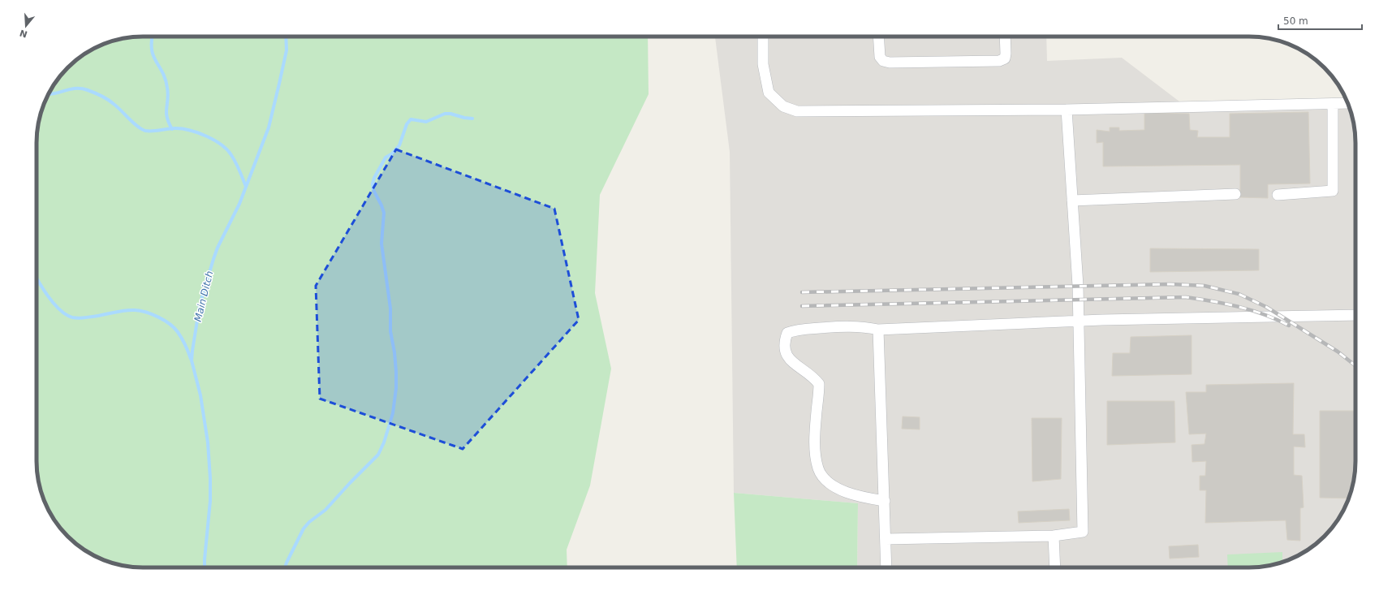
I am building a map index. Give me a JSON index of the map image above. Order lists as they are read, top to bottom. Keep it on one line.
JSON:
{"water":["Main Ditch"],"scale_bar":"50 m","north":"bottom"}
